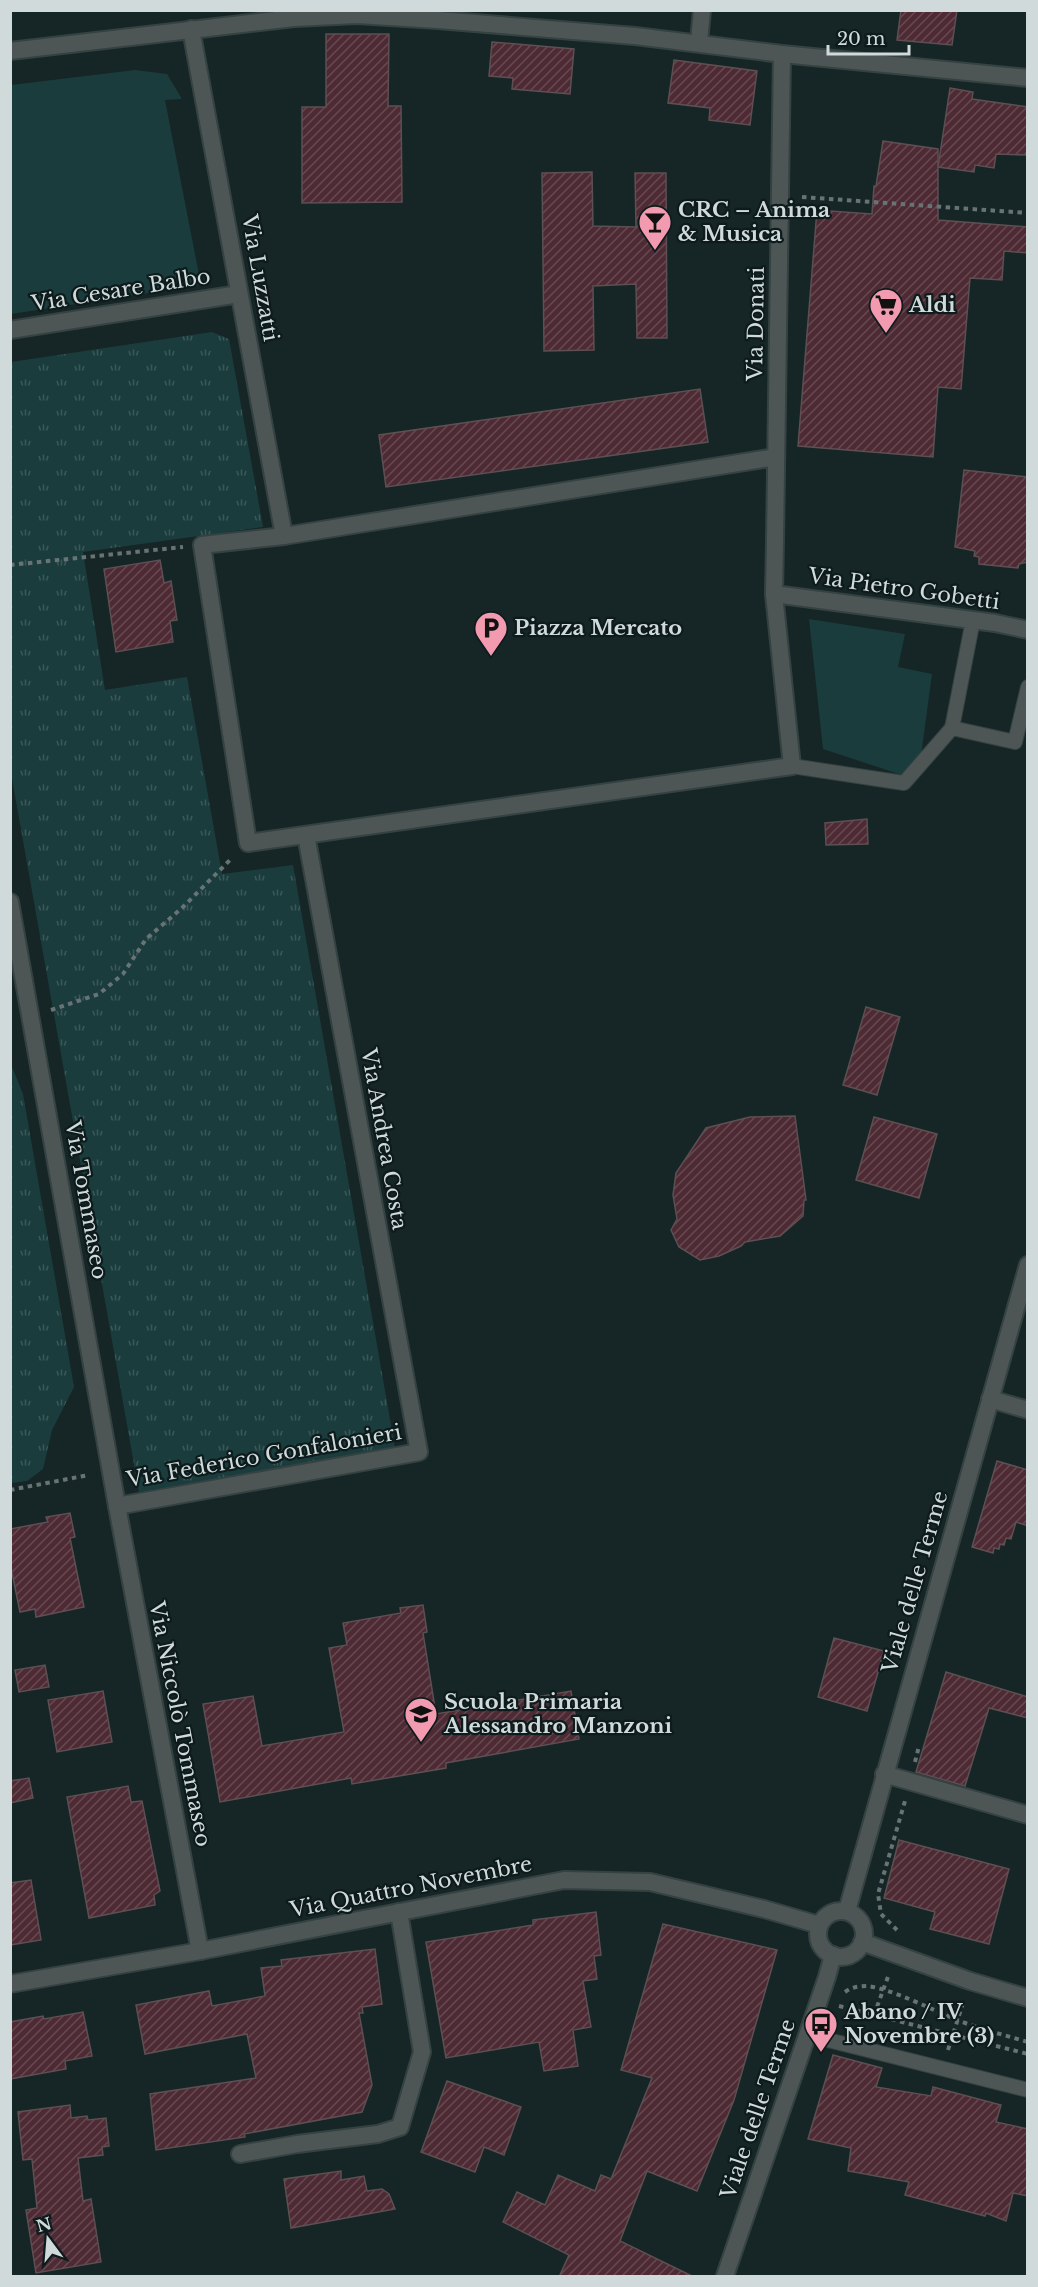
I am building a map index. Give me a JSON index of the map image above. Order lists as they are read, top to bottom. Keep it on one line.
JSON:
{"streets":{"street":["Via Luzzatti","Via Cesare Balbo","Via Donati","Via Pietro Gobetti","Via Andrea Costa","Via Tommaseo","Via Federico Gonfalonieri","Viale delle Terme","Via Niccolò Tommaseo","Via Quattro Novembre"]},"crossings":[["Via Luzzatti","Via Cesare Balbo"],["Via Donati","Via Pietro Gobetti"],["Via Andrea Costa","Via Federico Gonfalonieri"],["Via Tommaseo","Via Federico Gonfalonieri"],["Via Tommaseo","Via Niccolò Tommaseo"],["Via Federico Gonfalonieri","Via Niccolò Tommaseo"],["Viale delle Terme","Via Quattro Novembre"],["Via Niccolò Tommaseo","Via Quattro Novembre"]],"places":{"bar":["CRC – Anima & Musica"],"supermarket":["Aldi"],"parking":["Piazza Mercato"],"school or university":["Scuola Primaria Alessandro Manzoni"],"bus stop":["Abano / IV Novembre (3)"]},"scale_bar":"20 m","north":"top"}
